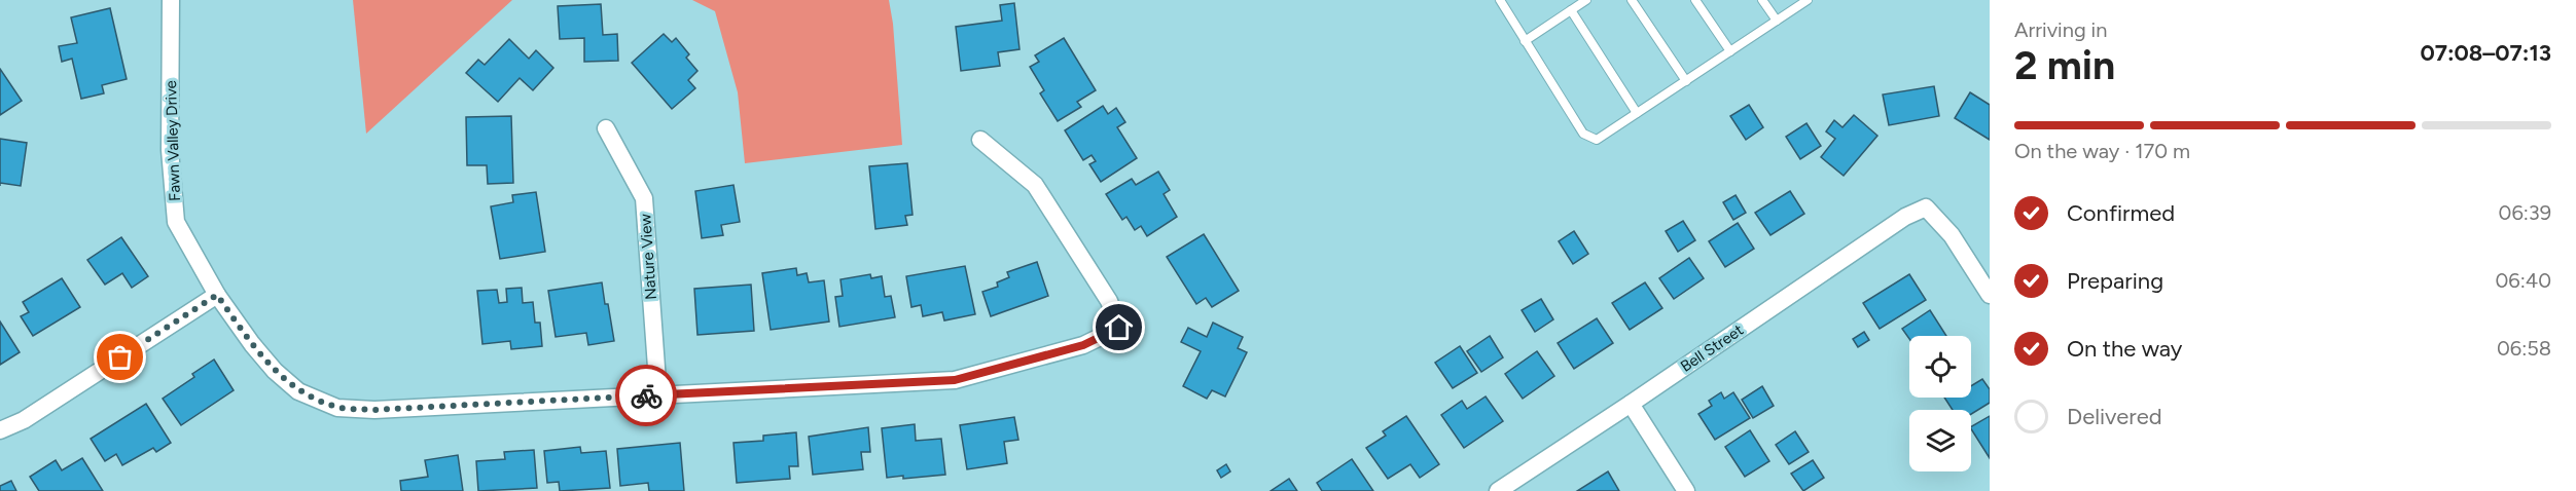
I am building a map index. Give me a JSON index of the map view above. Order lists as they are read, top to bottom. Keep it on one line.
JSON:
{"streets":{"street":["Fawn Valley Drive","Nature View","Bell Street"]},"crossings":[["Fawn Valley Drive","Nature View"]],"page":{"heading":["2 min","Arriving in","07:08–07:13"],"bar":"On the way · 170 m","list":[["Confirmed","06:39"],["Preparing","06:40"],["On the way","06:58"],"Delivered"]}}
